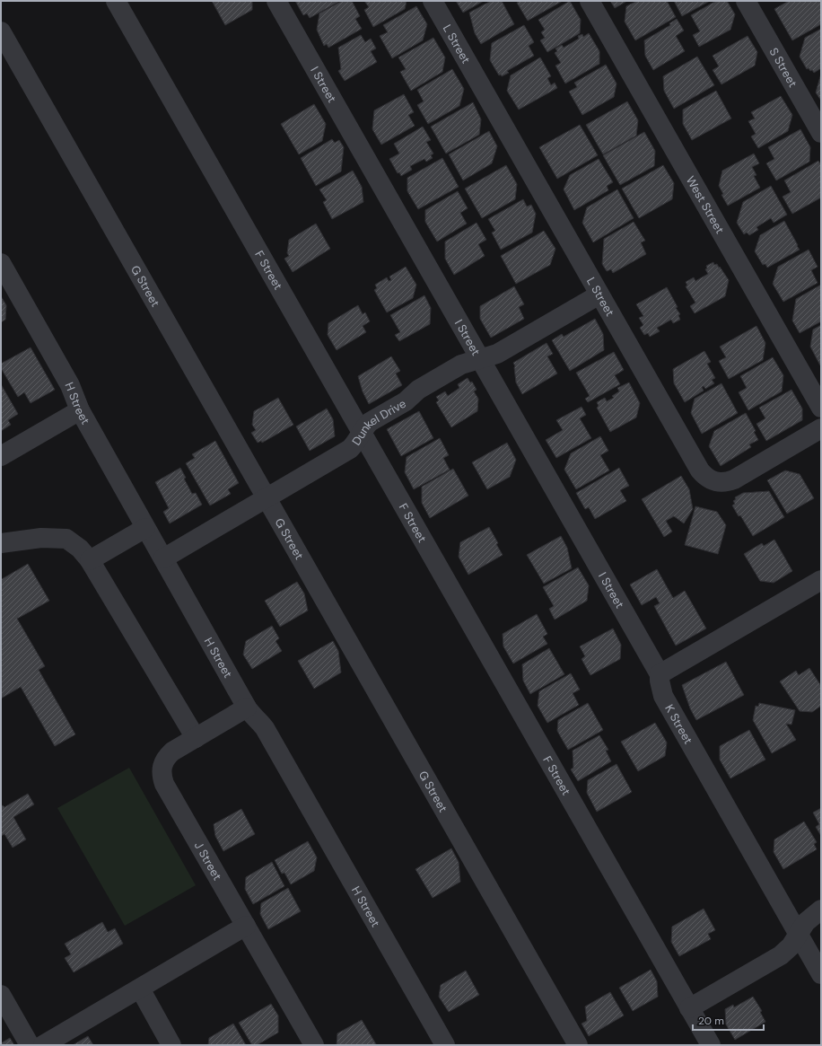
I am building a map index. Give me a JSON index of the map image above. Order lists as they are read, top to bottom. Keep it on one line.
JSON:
{"streets":{"lane":["L Street","S Street","I Street","West Street","F Street","G Street","H Street","Dunkel Drive","K Street","J Street"]},"crossings":[["L Street","Dunkel Drive"],["I Street","Dunkel Drive"],["I Street","K Street"],["F Street","Dunkel Drive"],["G Street","Dunkel Drive"],["H Street","Dunkel Drive"],["H Street","J Street"]],"scale_bar":"20 m"}
